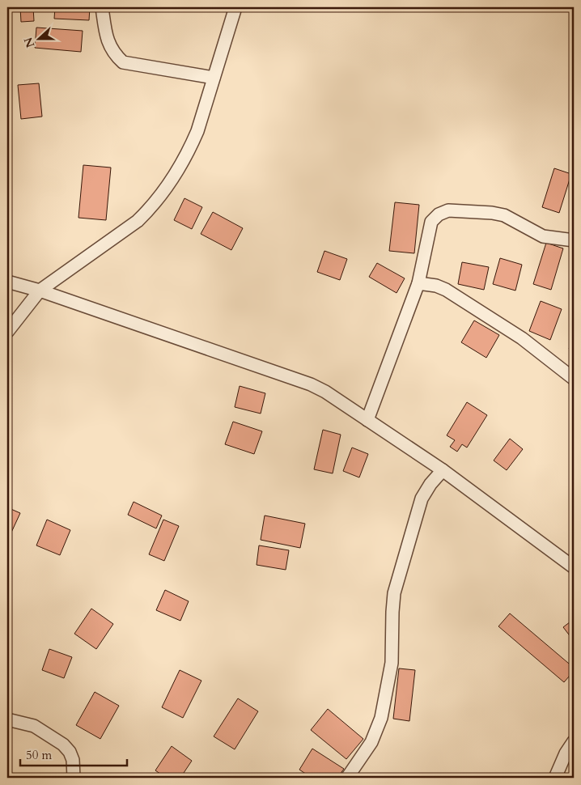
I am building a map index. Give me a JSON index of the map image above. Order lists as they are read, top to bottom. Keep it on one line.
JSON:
{"scale_bar":"50 m","north":"left"}
